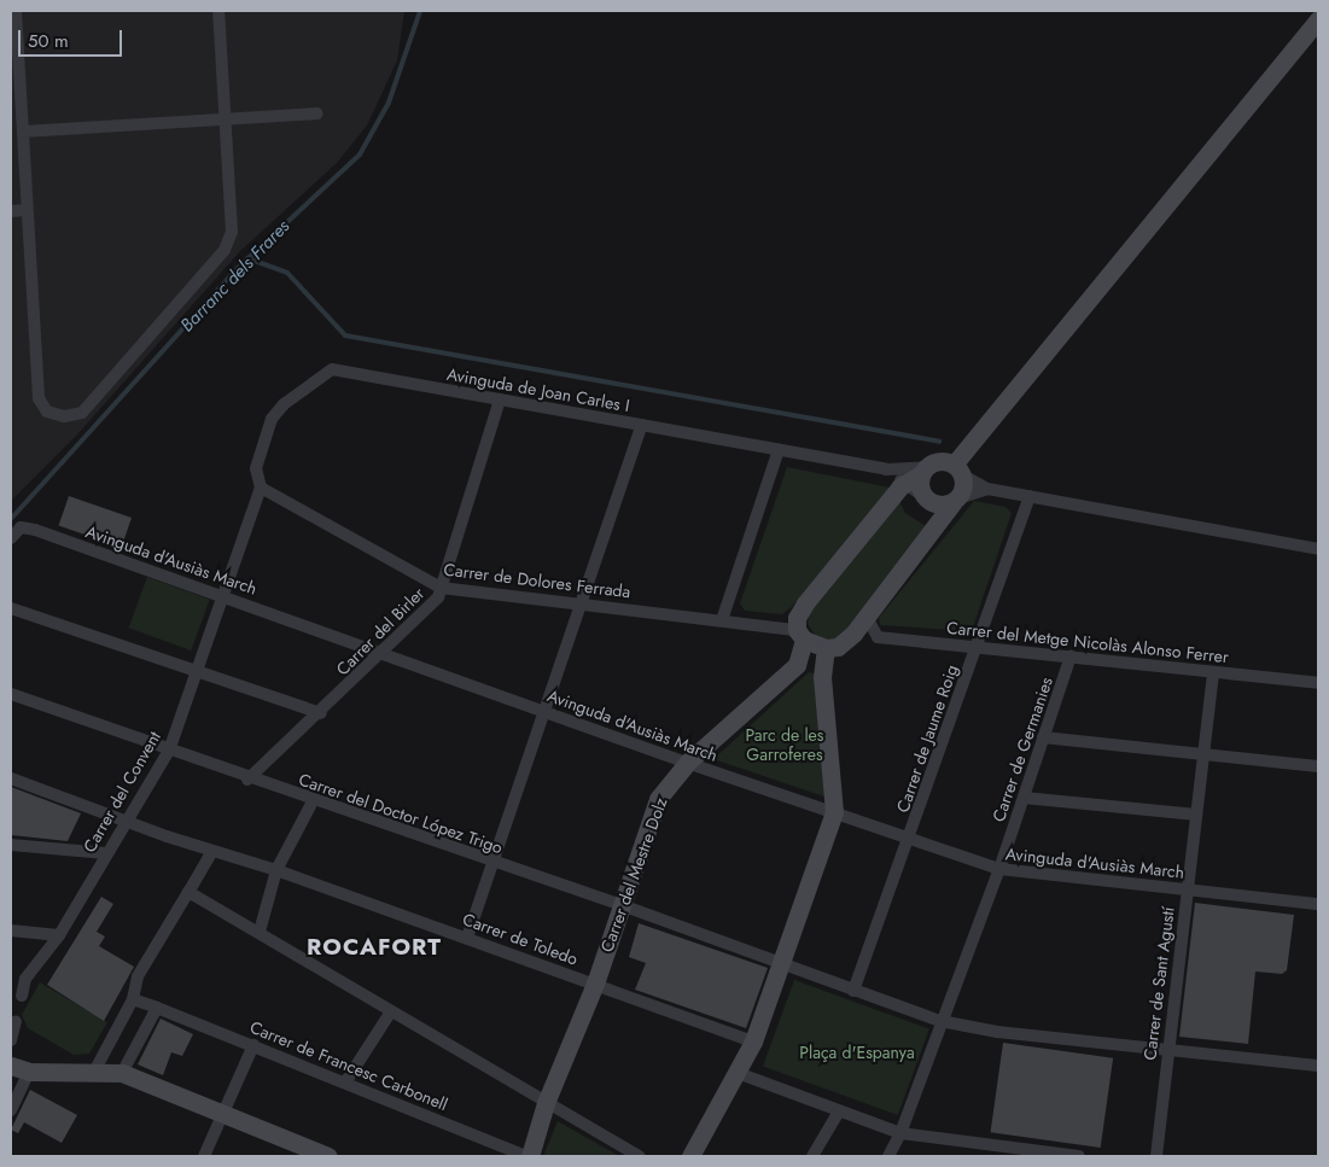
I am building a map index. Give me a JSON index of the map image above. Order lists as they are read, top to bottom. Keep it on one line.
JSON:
{"streets":{"street":["Avinguda de Joan Carles I","Avinguda d'Ausiàs March","Carrer de Dolores Ferrada","Carrer del Birler","Carrer del Metge Nicolàs Alonso Ferrer","Carrer de Jaume Roig","Carrer de Germanies","Carrer del Convent","Carrer del Doctor López Trigo","Carrer del Mestre Dolz","Carrer de Toledo","Carrer de Sant Agustí","Carrer de Francesc Carbonell"]},"crossings":[["Avinguda de Joan Carles I","Carrer de Dolores Ferrada"],["Avinguda de Joan Carles I","Carrer del Birler"],["Avinguda de Joan Carles I","Carrer del Convent"],["Avinguda de Joan Carles I","Carrer del Mestre Dolz"],["Avinguda d'Ausiàs March","Carrer del Birler"],["Avinguda d'Ausiàs March","Carrer de Jaume Roig"],["Avinguda d'Ausiàs March","Carrer de Germanies"],["Avinguda d'Ausiàs March","Carrer del Convent"],["Avinguda d'Ausiàs March","Carrer del Mestre Dolz"],["Avinguda d'Ausiàs March","Carrer de Sant Agustí"],["Carrer de Dolores Ferrada","Carrer del Birler"],["Carrer de Dolores Ferrada","Carrer del Convent"],["Carrer de Dolores Ferrada","Carrer del Mestre Dolz"],["Carrer del Birler","Carrer del Doctor López Trigo"],["Carrer del Metge Nicolàs Alonso Ferrer","Carrer de Jaume Roig"],["Carrer del Metge Nicolàs Alonso Ferrer","Carrer de Germanies"],["Carrer del Metge Nicolàs Alonso Ferrer","Carrer de Sant Agustí"],["Carrer del Convent","Carrer del Doctor López Trigo"],["Carrer del Convent","Carrer de Toledo"],["Carrer del Doctor López Trigo","Carrer del Mestre Dolz"],["Carrer del Mestre Dolz","Carrer de Toledo"],["Carrer del Mestre Dolz","Carrer de Francesc Carbonell"]],"districts":["ROCAFORT"],"water":["Barranc dels Frares"],"parks":["Parc de les Garroferes","Plaça d'Espanya"],"scale_bar":"50 m"}
